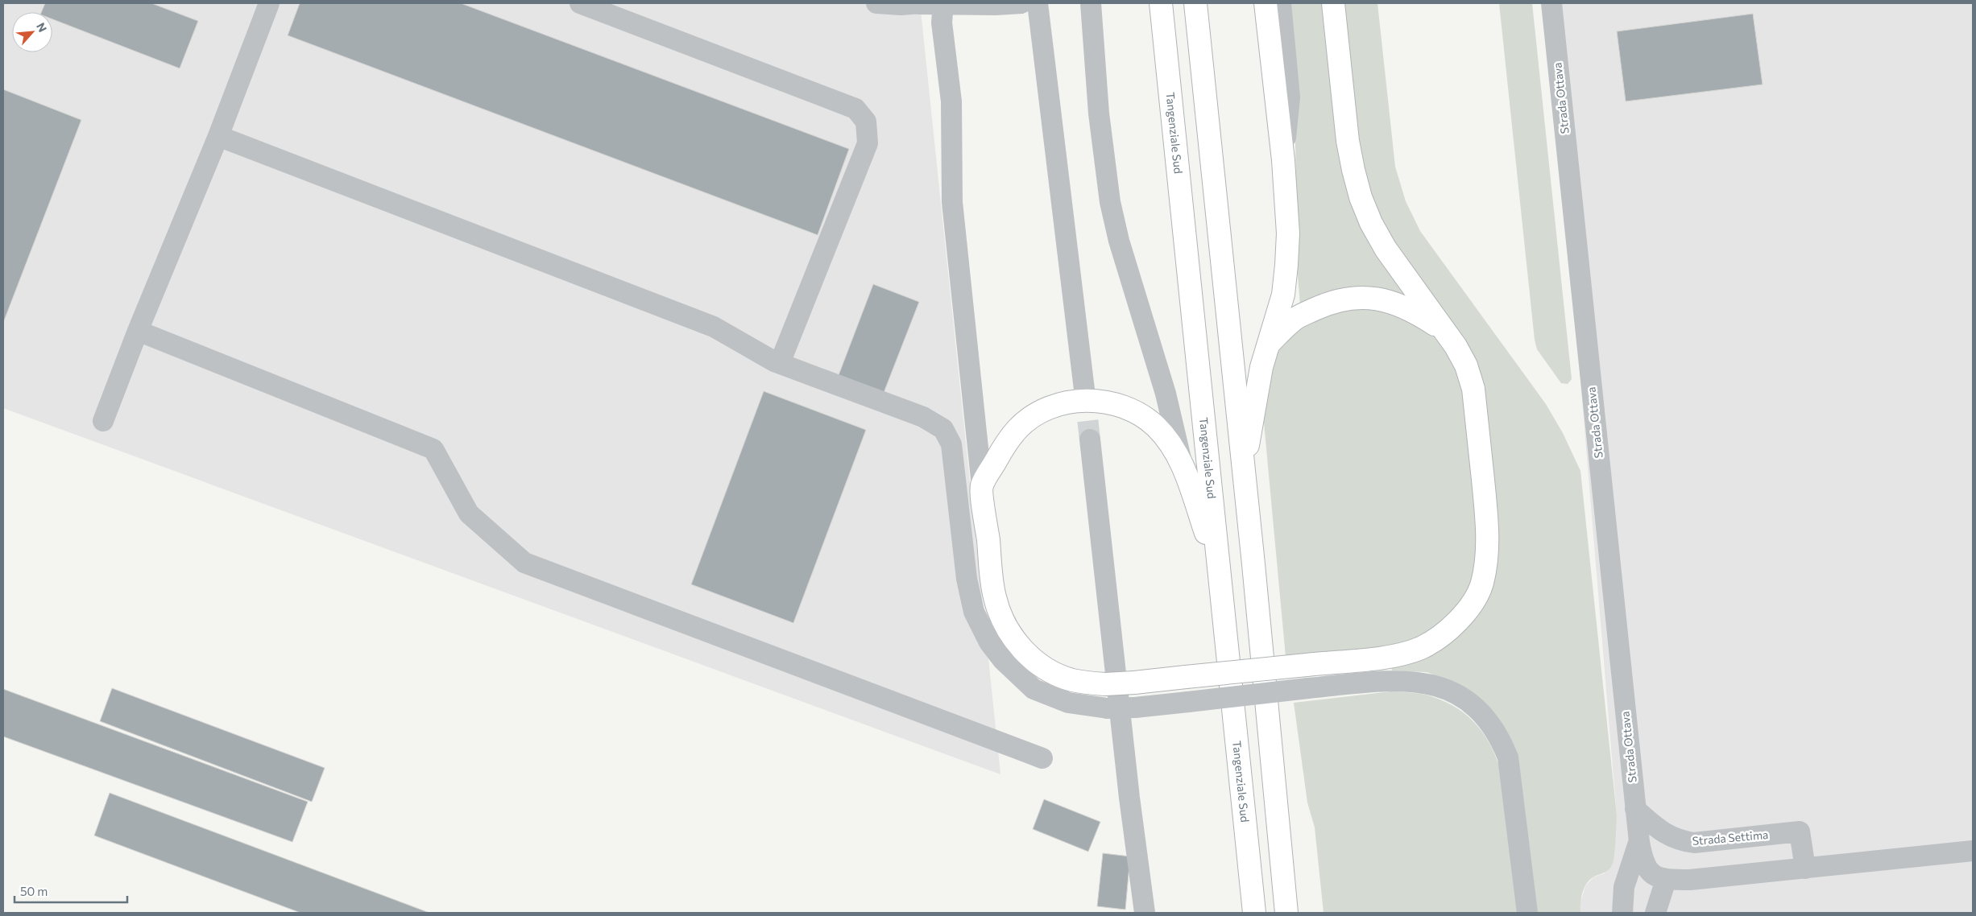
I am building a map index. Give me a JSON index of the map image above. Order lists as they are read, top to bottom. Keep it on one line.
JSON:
{"streets":{"highway":["Tangenziale Sud"],"street":["Strada Ottava","Strada Settima"]},"crossings":[["Strada Ottava","Strada Settima"]],"scale_bar":"50 m","north":"top right"}
